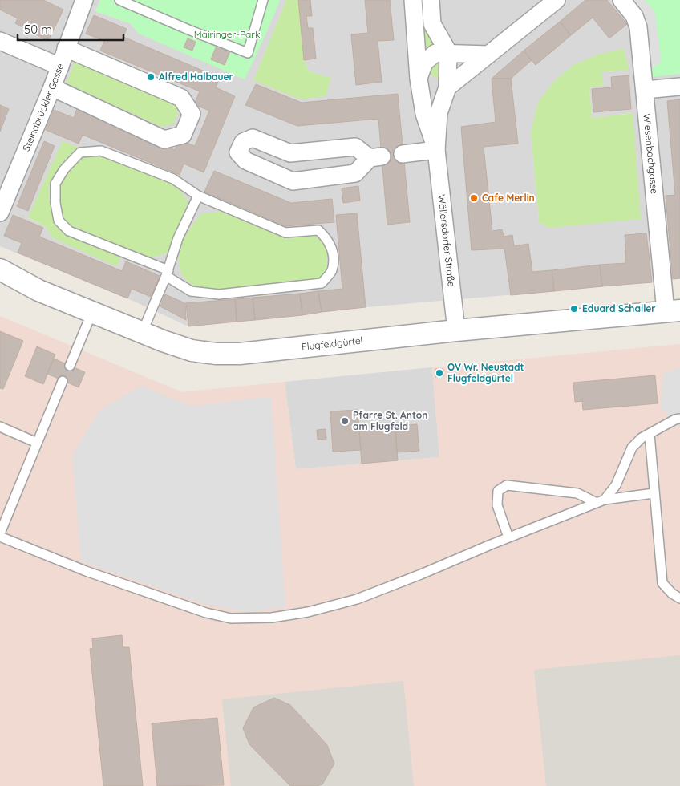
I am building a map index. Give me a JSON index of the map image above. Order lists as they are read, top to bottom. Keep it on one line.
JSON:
{"streets":{"street":["Steinabrückler Gasse","Wiesenbachgasse","Wöllersdorfer Straße","Flugfeldgürtel"]},"crossings":[["Wiesenbachgasse","Flugfeldgürtel"],["Wöllersdorfer Straße","Flugfeldgürtel"]],"parks":["Mairinger-Park"],"places":["Alfred Halbauer","Cafe Merlin","Eduard Schaller","OV Wr. Neustadt Flugfeldgürtel","Pfarre St. Anton am Flugfeld"],"scale_bar":"50 m"}
